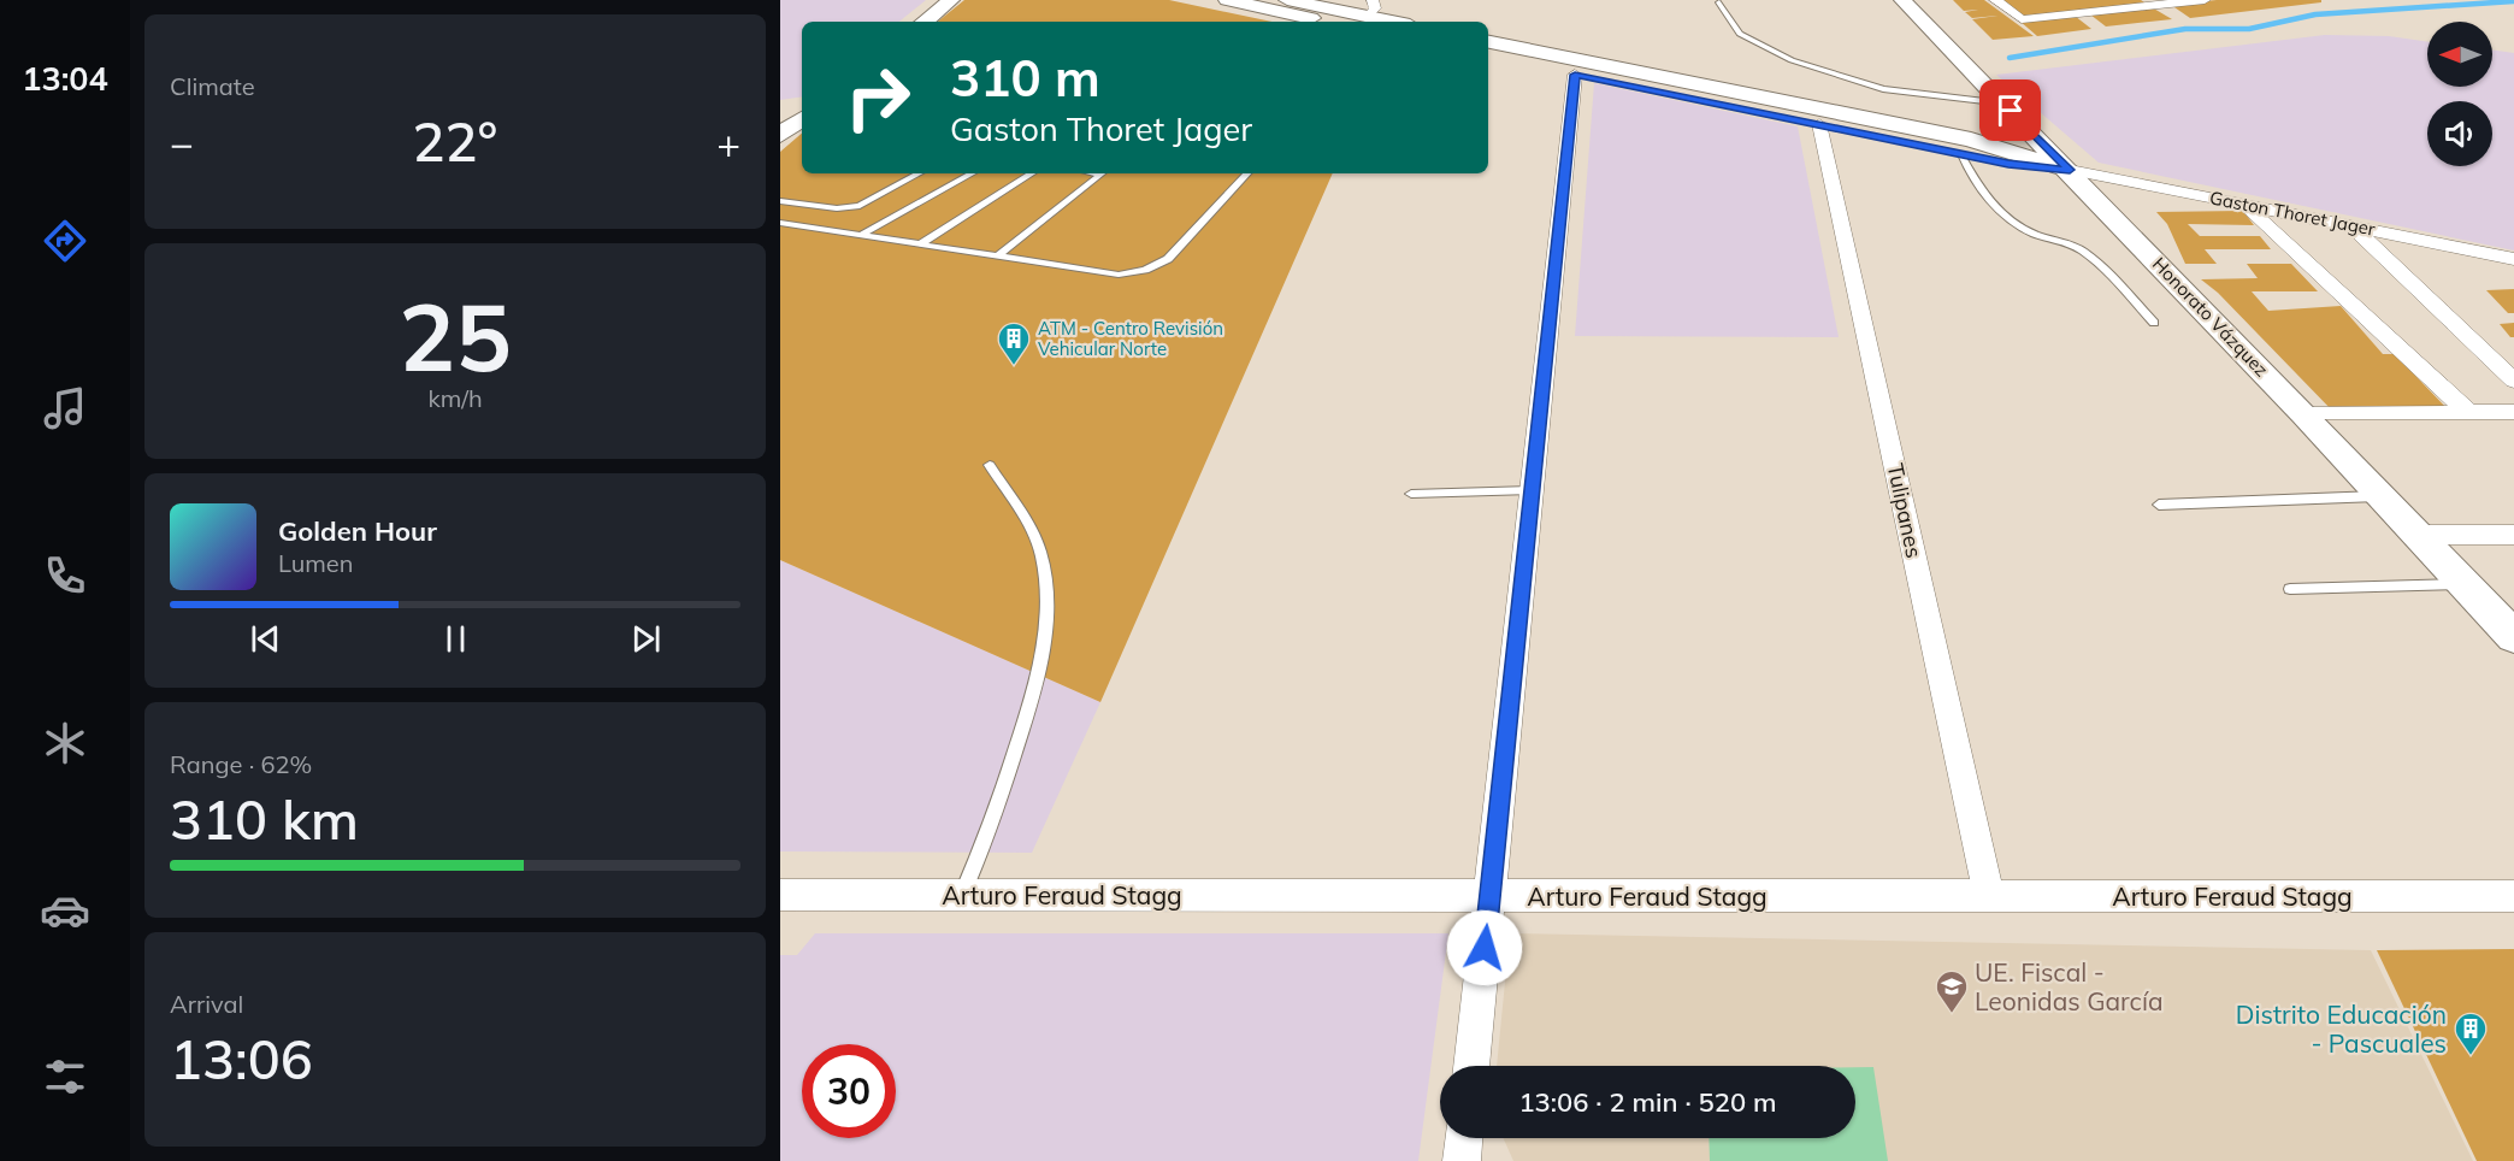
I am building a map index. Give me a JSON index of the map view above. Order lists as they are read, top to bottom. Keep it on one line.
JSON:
{"streets":{"street":["Gaston Thoret Jager","Honorato Vázquez","Tulipanes","Arturo Feraud Stagg"]},"crossings":[["Gaston Thoret Jager","Honorato Vázquez"],["Gaston Thoret Jager","Tulipanes"],["Tulipanes","Arturo Feraud Stagg"]],"places":{"building":["ATM - Centro Revisión Vehicular Norte","Distrito Educación - Pascuales"],"school or university":["UE. Fiscal - Leonidas García"]},"north":"left","page":{"tabs":"13:04","tile":["Climate",["25","km/h"],["Range · 62%","310 km"],["Arrival","13:06"]],"turn":["310 m","Gaston Thoret Jager"],"heat":["−","22°","+"],"song":["Golden Hour","Lumen"],"limit":"30","trip":"13:06 · 2 min · 520 m"}}
